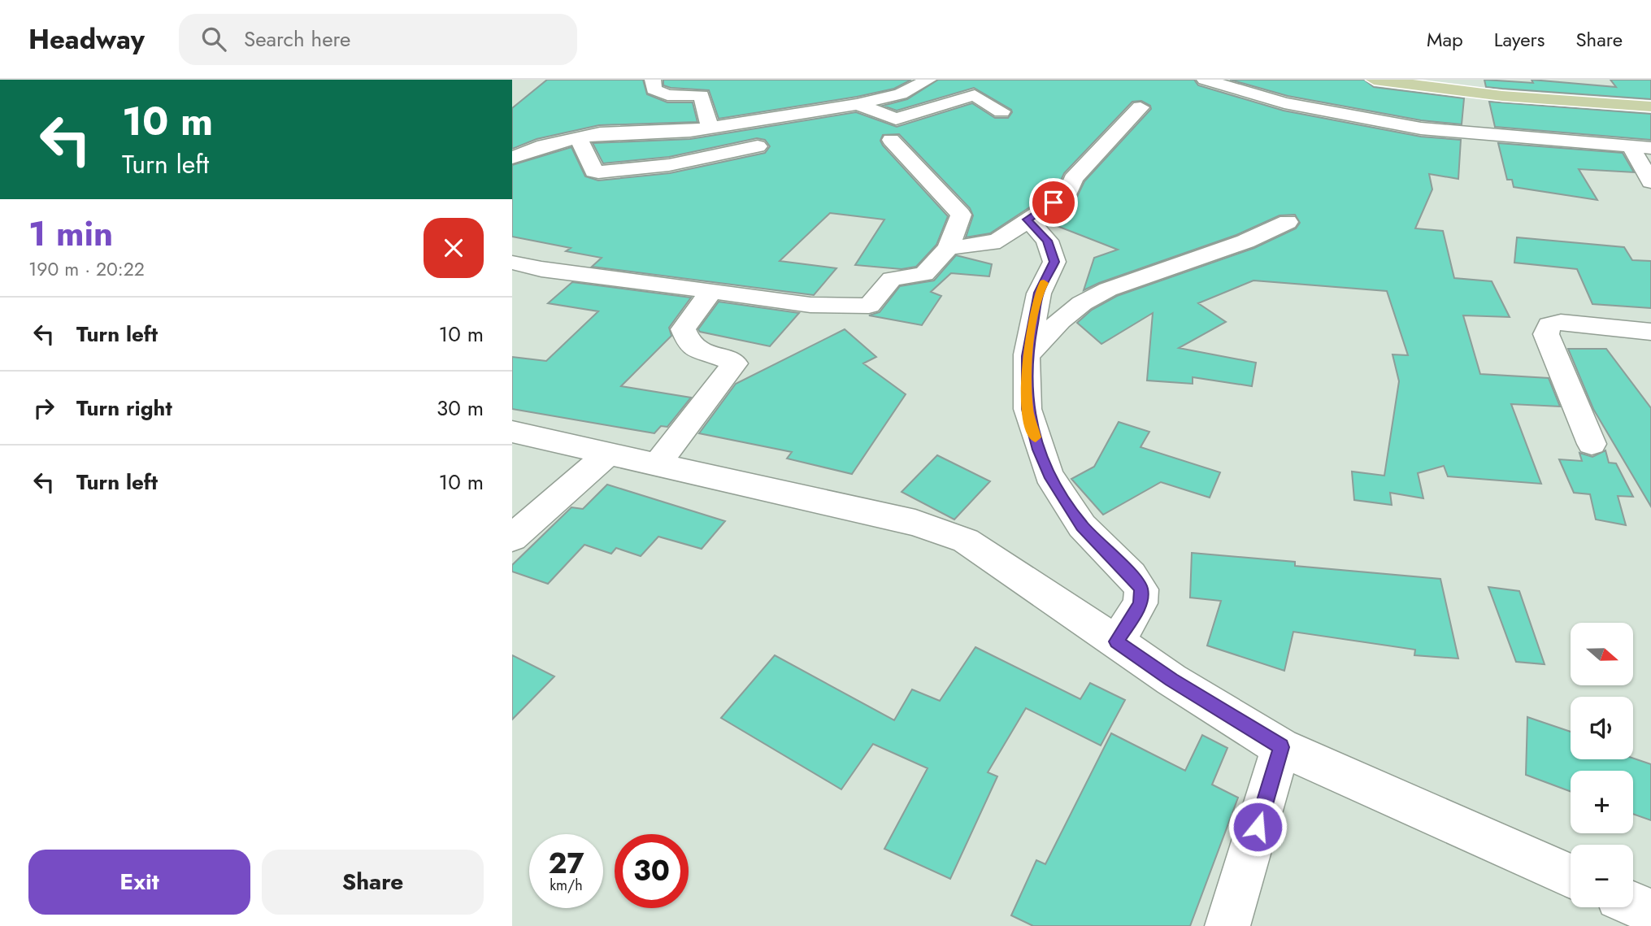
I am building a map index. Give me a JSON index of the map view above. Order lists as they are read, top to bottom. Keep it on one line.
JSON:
{"north":"right","page":{"header":"Headway","search":"Search here","nav":["Map","Layers","Share"],"turn":["10 m","Turn left"],"heading":["1 min","190 m · 20:22"],"list":[{"name":"Turn left","value":"10 m"},{"name":"Turn right","value":"30 m"},{"name":"Turn left","value":"10 m"}],"map_buttons":["+","−"],"speed":"27 km/h","limit":"30","buttons":["Exit","Share"]}}
